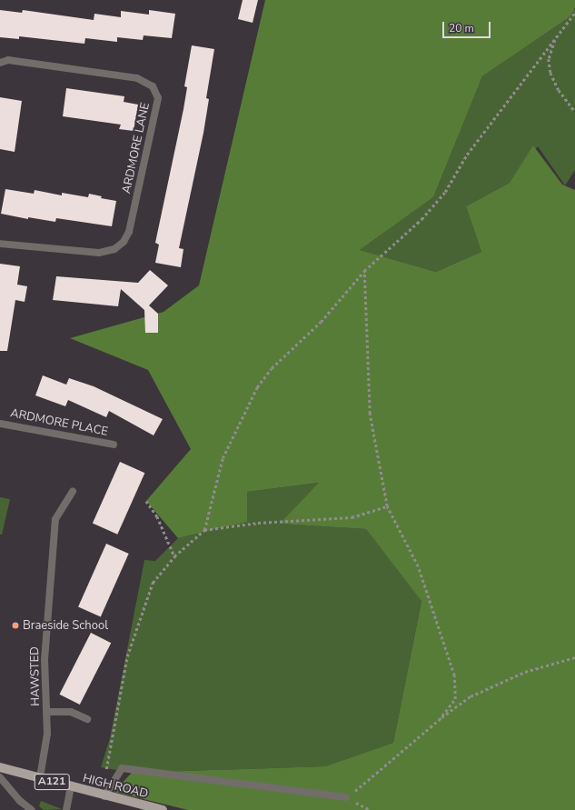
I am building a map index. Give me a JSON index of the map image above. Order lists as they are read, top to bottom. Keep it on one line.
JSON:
{"streets":{"main road":["A121","HIGH ROAD"],"street":["ARDMORE LANE","ARDMORE PLACE","HAWSTED"]},"crossings":[["HAWSTED","HIGH ROAD"]],"places":["Braeside School"],"scale_bar":"20 m"}
